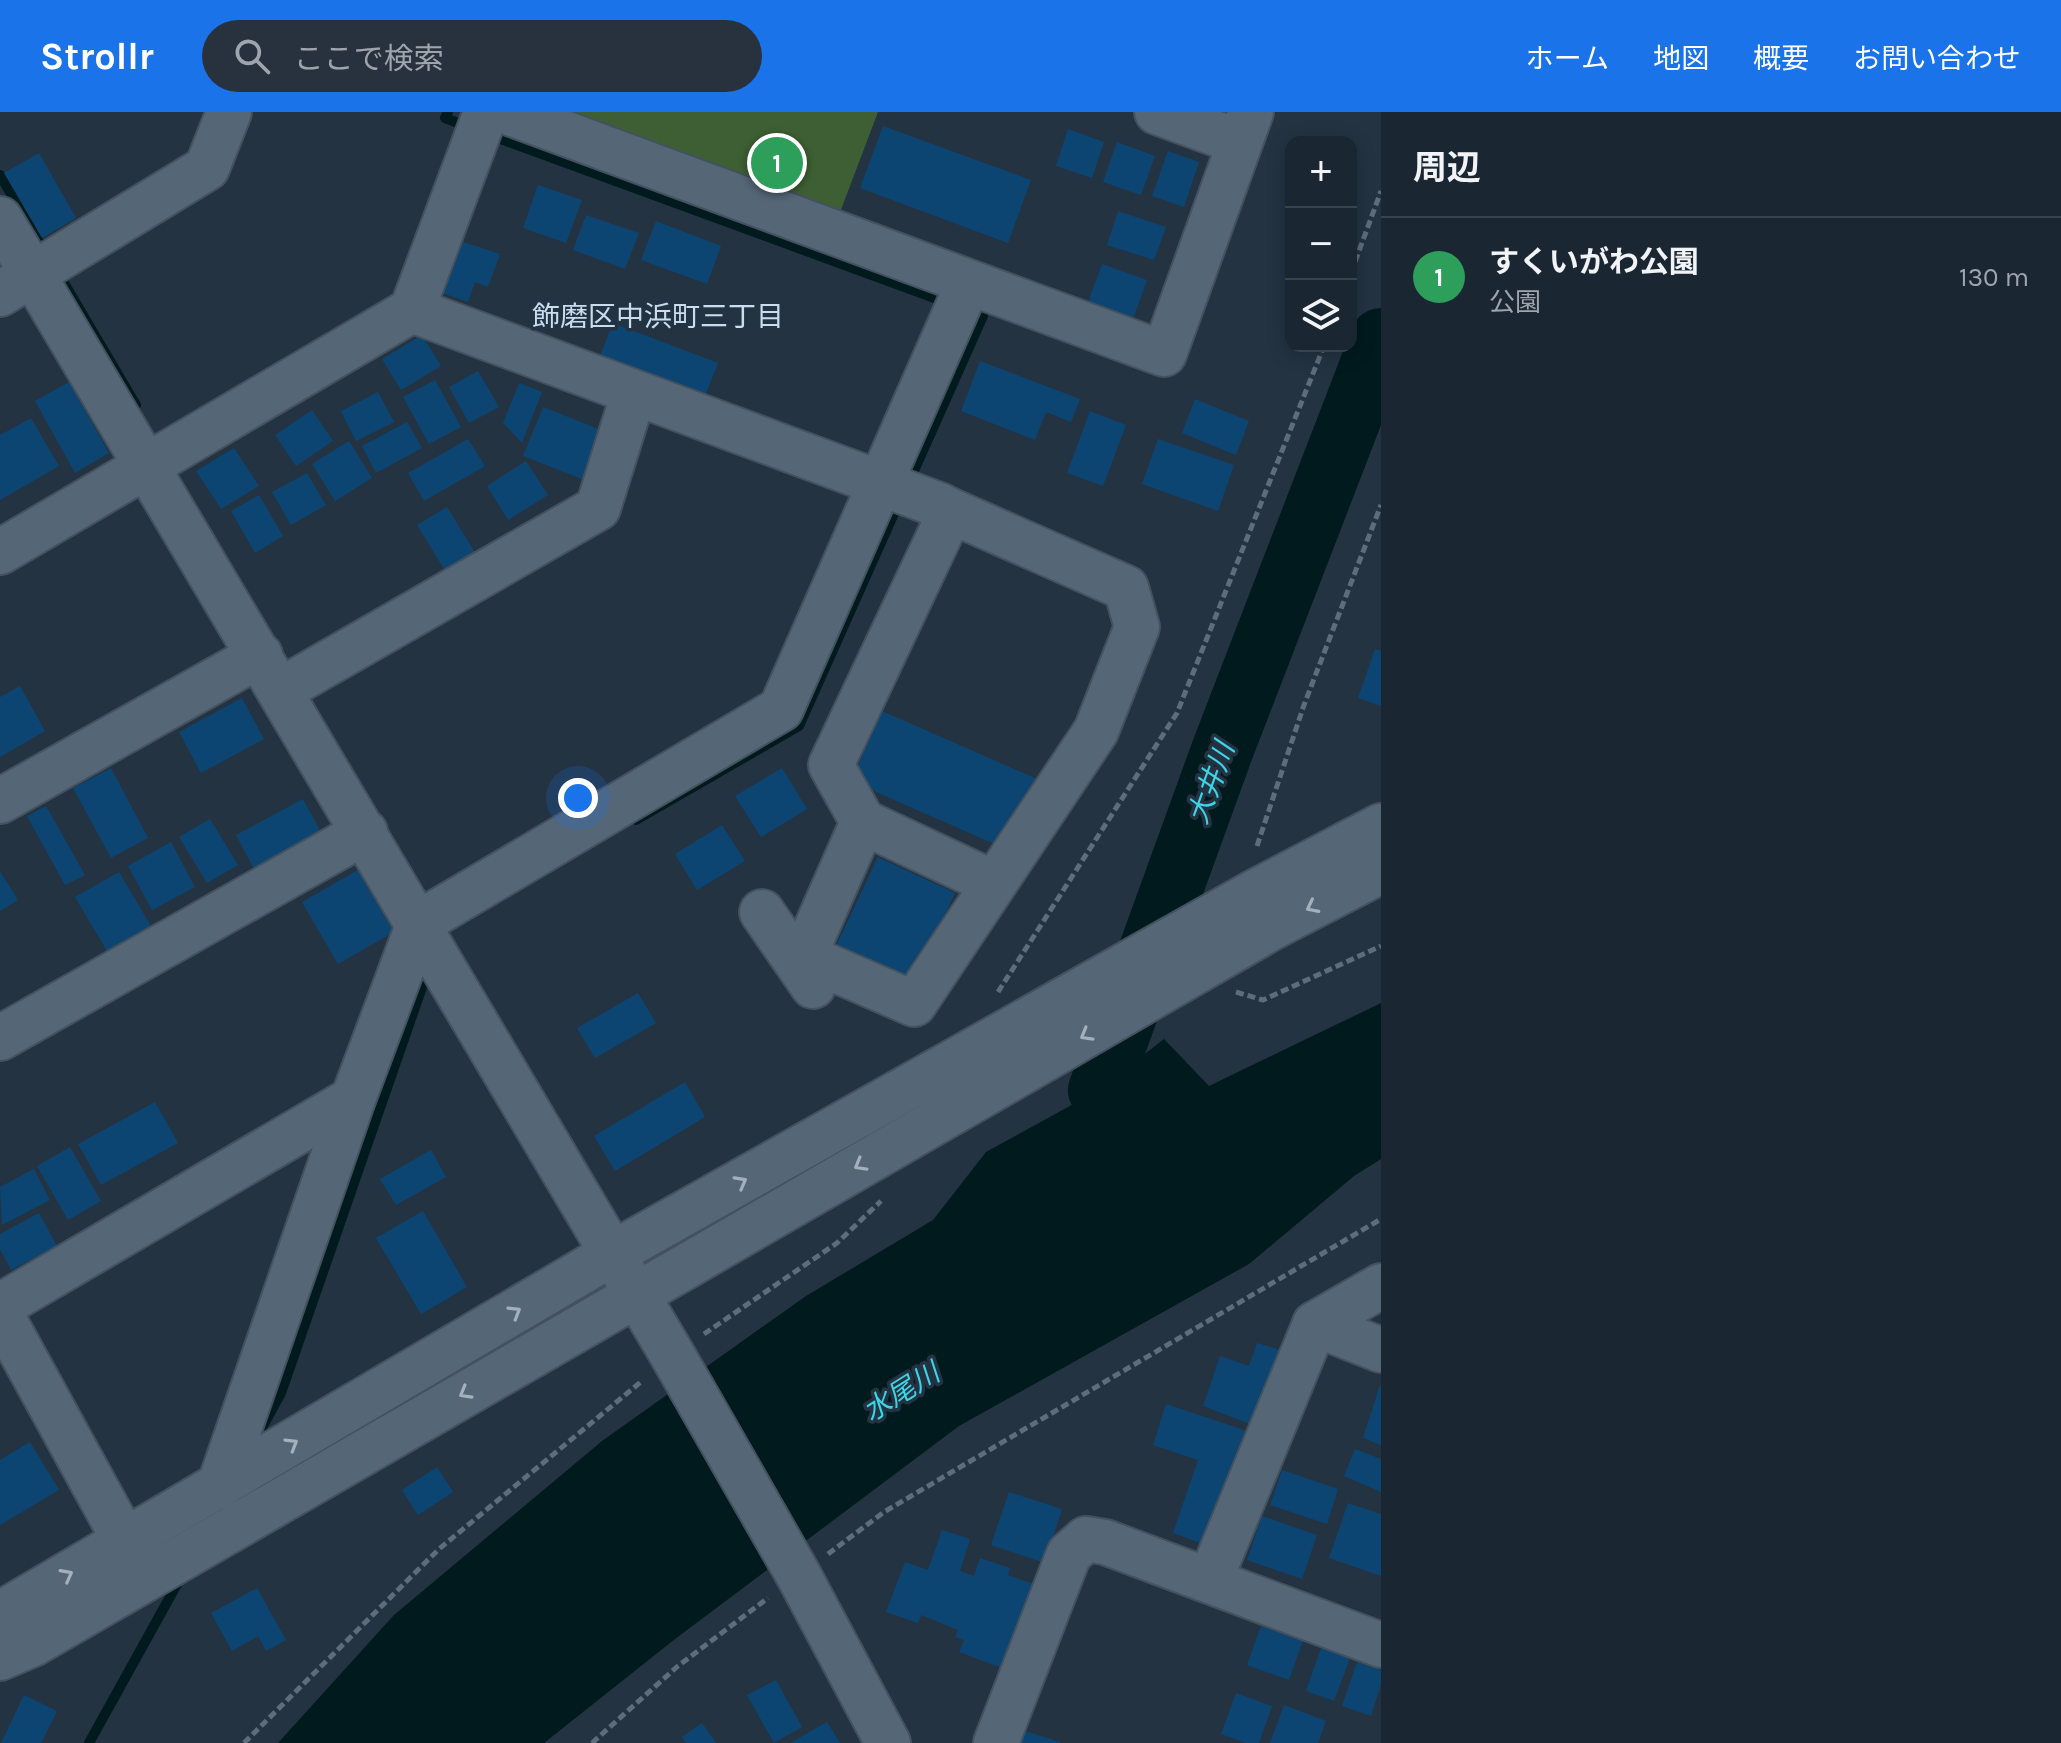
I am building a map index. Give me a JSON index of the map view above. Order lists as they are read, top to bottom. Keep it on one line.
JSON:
{"districts":["飾磨区中浜町三丁目"],"water":["大井川","水尾川"],"page":{"header":"Strollr","search":"ここで検索","nav":["ホーム","地図","概要","お問い合わせ"],"heading":"周辺","pins":"1","map_buttons":["+","−"],"list":[{"mark":"1","name":"すくいがわ公園","note":"公園","value":"130 m"}]}}
